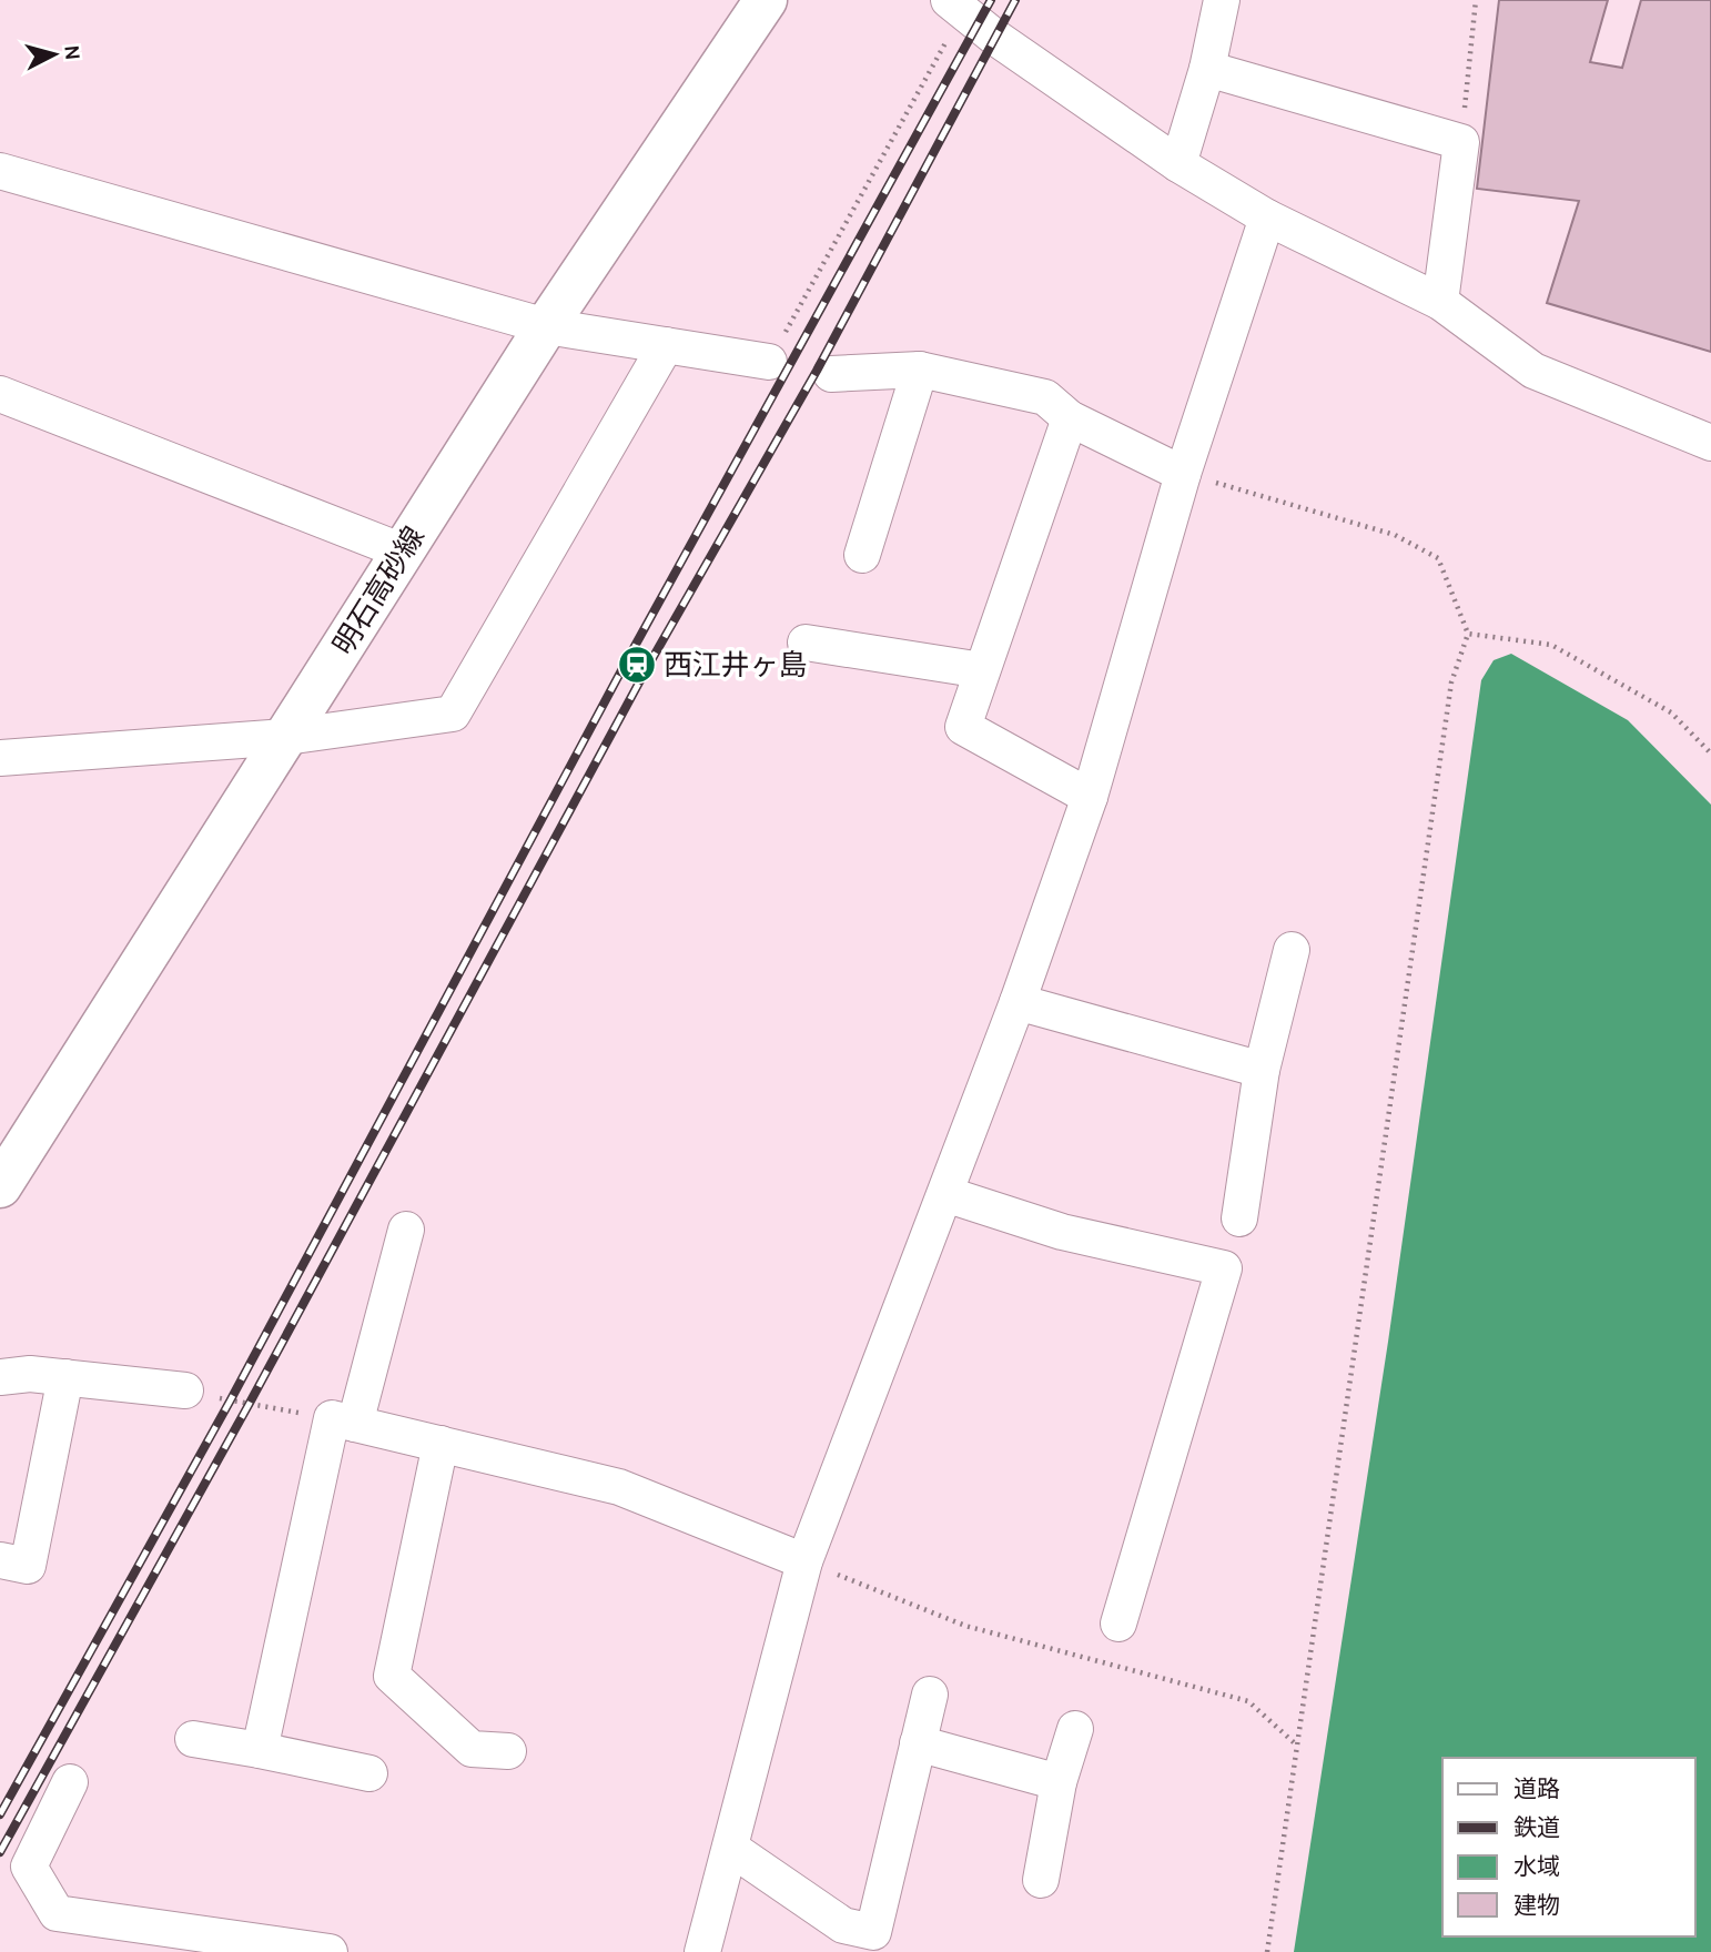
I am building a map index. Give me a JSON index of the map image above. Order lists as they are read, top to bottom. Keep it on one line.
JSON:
{"streets":{"main road":["明石高砂線"]},"places":{"station":["西江井ヶ島"]},"legend":["道路","鉄道","水域","建物"],"north":"right"}
